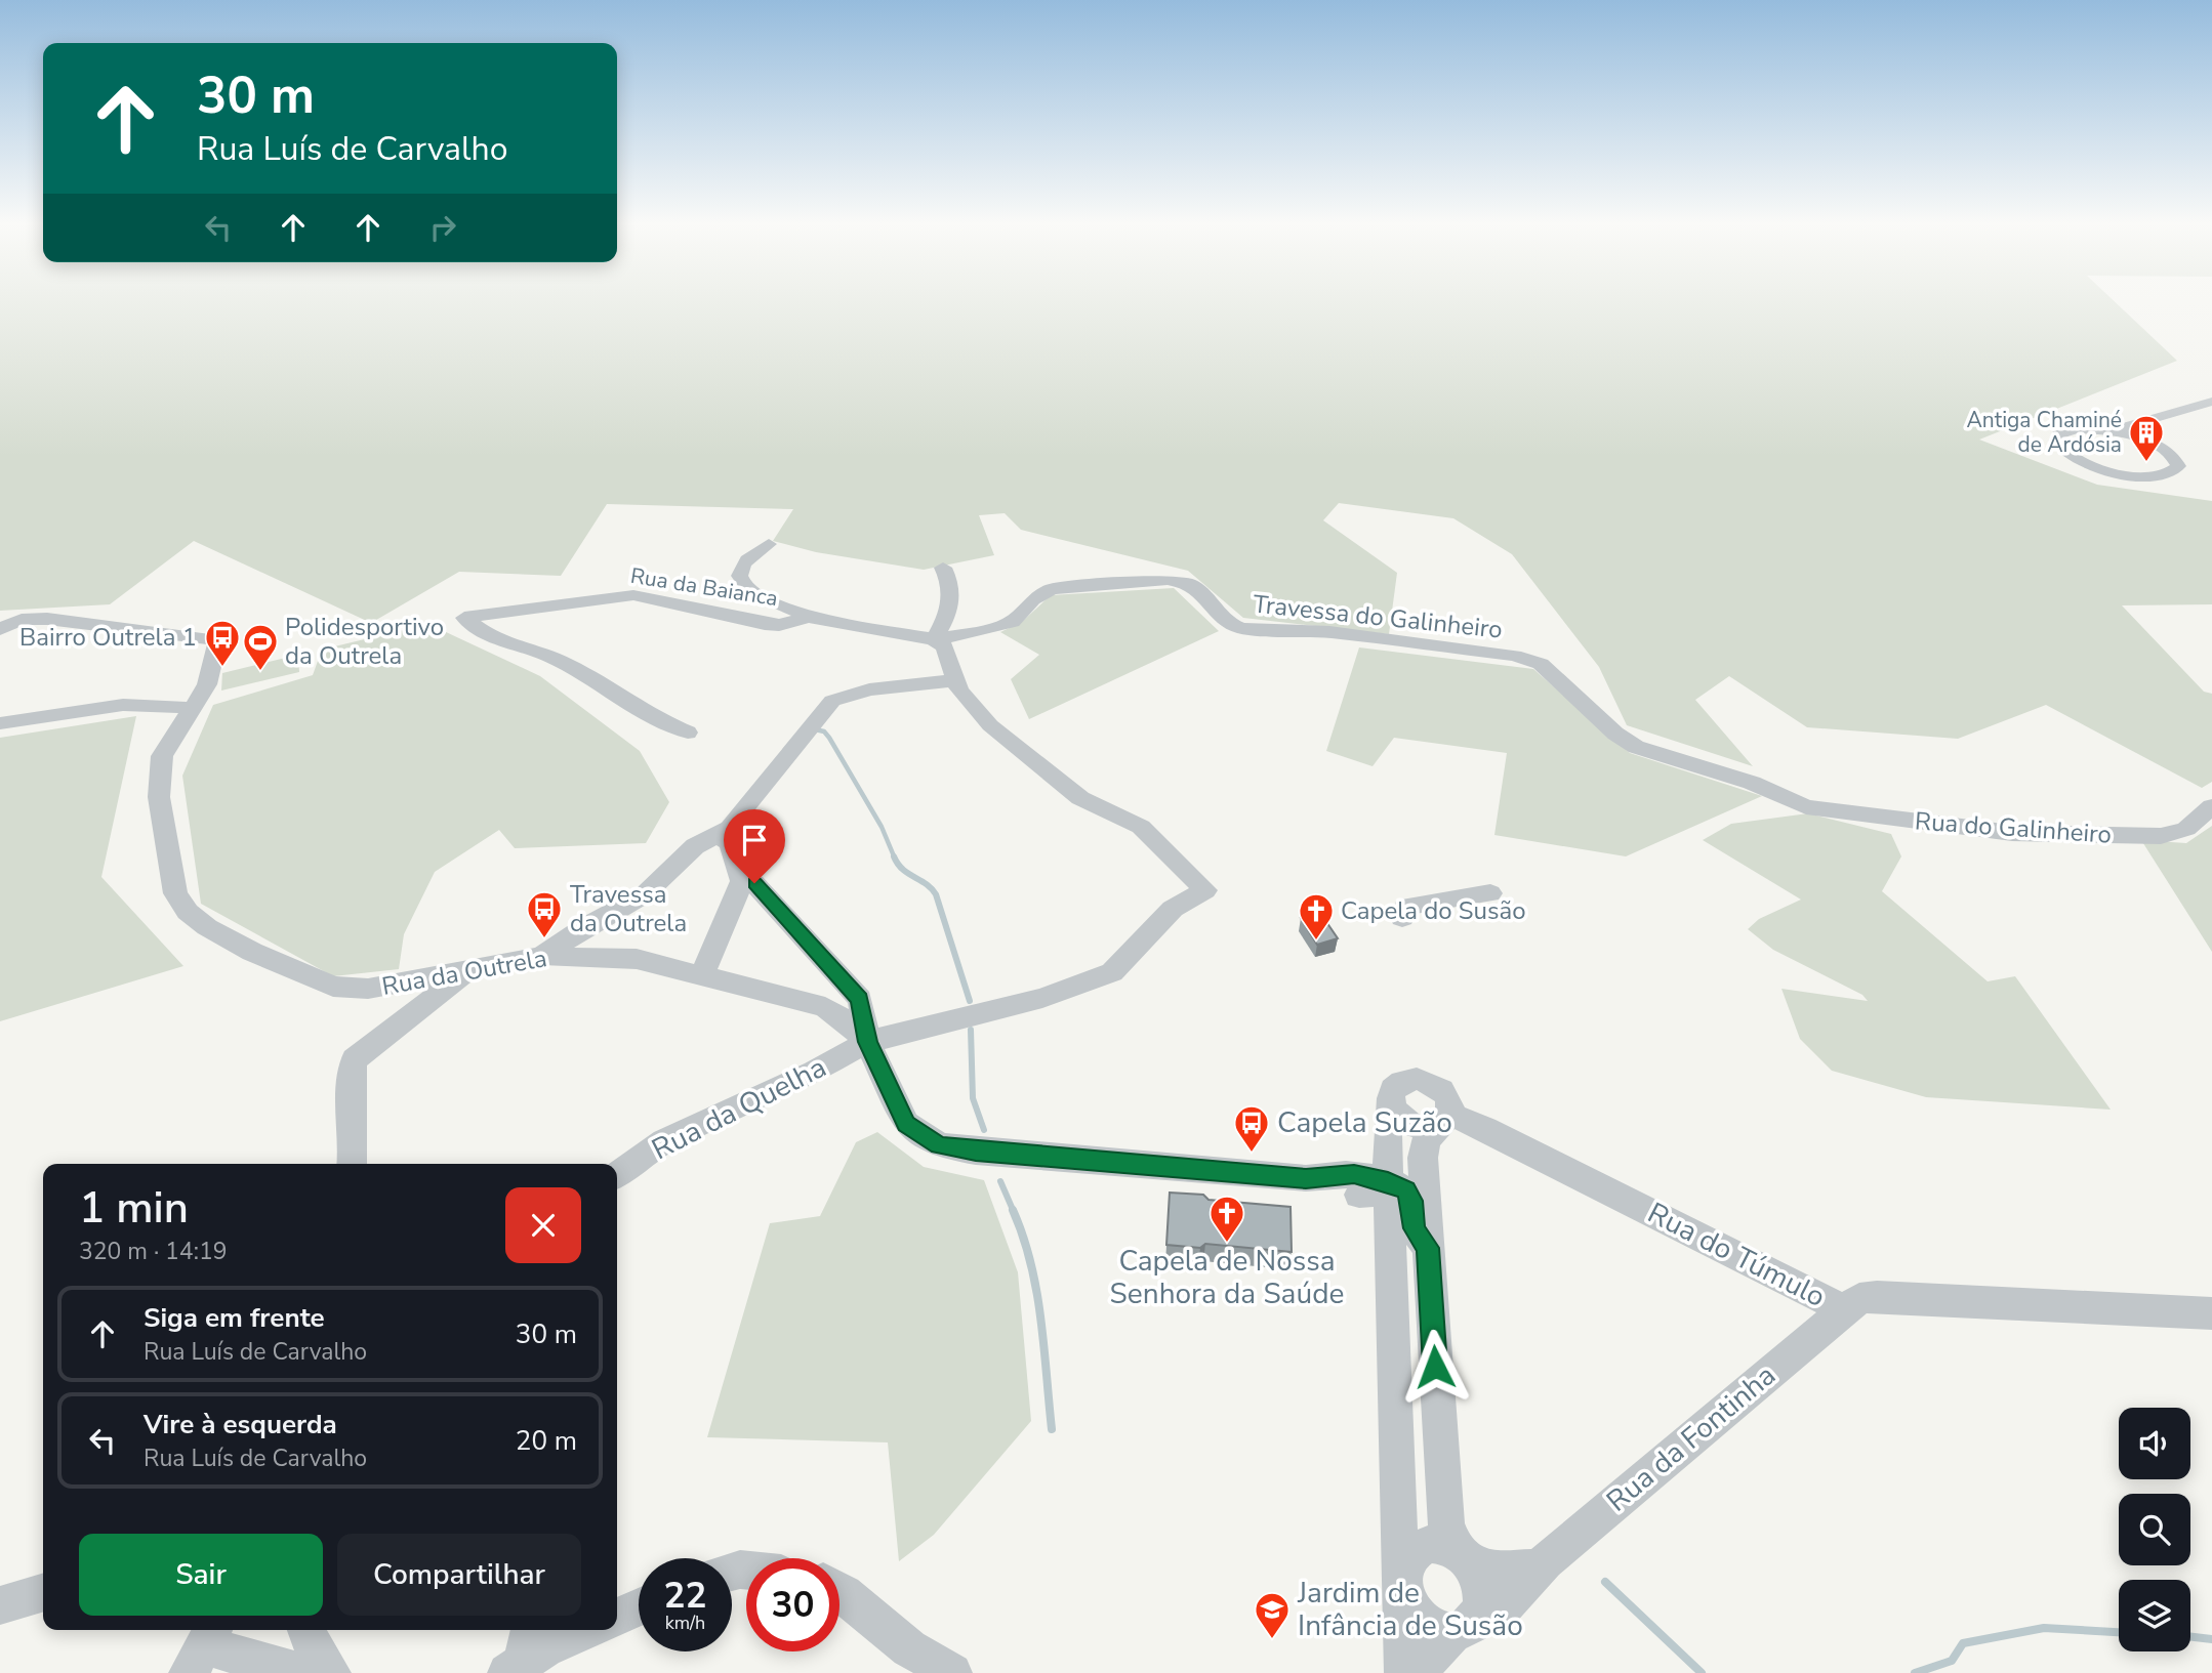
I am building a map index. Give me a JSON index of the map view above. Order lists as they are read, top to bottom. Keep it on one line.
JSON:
{"streets":{"street":["Rua da Baianca","Travessa do Galinheiro","Rua do Galinheiro","Rua da Outrela","Rua da Quelha","Rua do Túmulo","Rua da Fontinha"]},"crossings":[["Travessa do Galinheiro","Rua do Galinheiro"],["Rua da Outrela","Rua da Quelha"],["Rua do Túmulo","Rua da Fontinha"]],"places":{"building":["Antiga Chaminé de Ardósia"],"bus stop":["Bairro Outrela 1","Travessa da Outrela","Capela Suzão"],"sports":["Polidesportivo da Outrela"],"church":["Capela do Susão","Capela de Nossa Senhora da Saúde"],"school or university":["Jardim de Infância de Susão"]},"page":{"turn":["30 m","Rua Luís de Carvalho"],"heading":["1 min","320 m · 14:19"],"list":[{"name":"Siga em frente","note":"Rua Luís de Carvalho","value":"30 m"},{"name":"Vire à esquerda","note":"Rua Luís de Carvalho","value":"20 m"}],"buttons":["Sair","Compartilhar"],"speed":"22 km/h","limit":"30"}}
